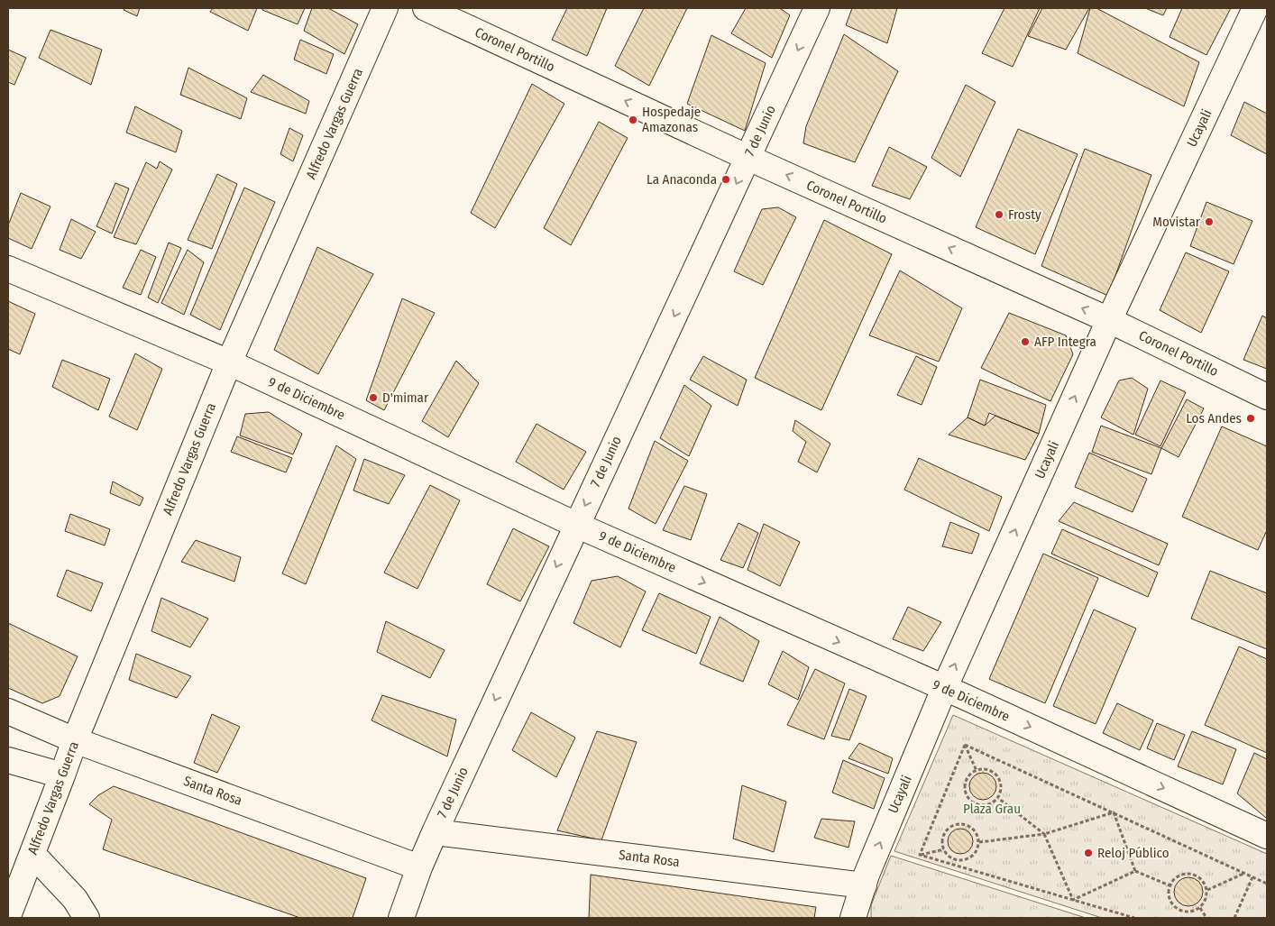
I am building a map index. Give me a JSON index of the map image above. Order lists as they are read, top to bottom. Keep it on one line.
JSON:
{"streets":{"street":["Coronel Portillo","Alfredo Vargas Guerra","Ucayali","7 de Junio","9 de Diciembre","Santa Rosa"]},"crossings":[["Coronel Portillo","Ucayali"],["Coronel Portillo","7 de Junio"],["Alfredo Vargas Guerra","9 de Diciembre"],["Alfredo Vargas Guerra","Santa Rosa"],["Ucayali","9 de Diciembre"],["Ucayali","Santa Rosa"],["7 de Junio","9 de Diciembre"],["7 de Junio","Santa Rosa"]],"one_way":["Coronel Portillo","Ucayali","7 de Junio","9 de Diciembre"],"parks":["Plaza Grau"],"places":["Hospedaje Amazonas","La Anaconda","Frosty","Movistar","AFP Integra","D'mimar","Los Andes","Reloj Público"]}
